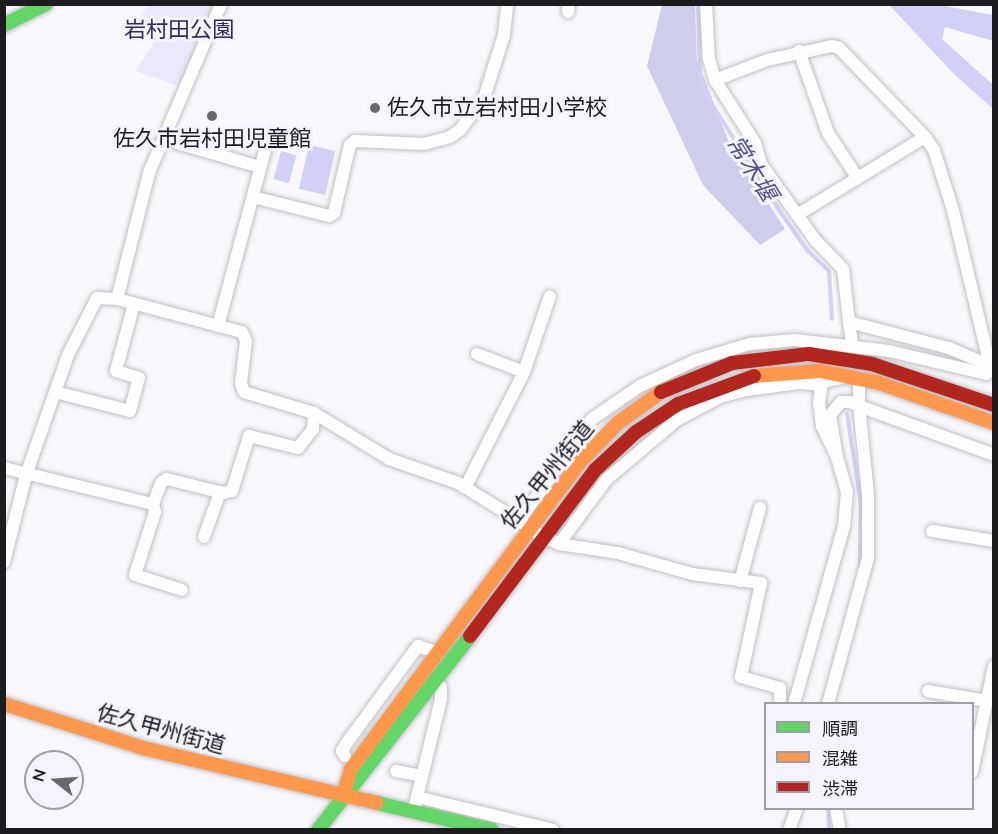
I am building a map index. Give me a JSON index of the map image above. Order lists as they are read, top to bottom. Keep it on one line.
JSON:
{"streets":{"main road":["佐久甲州街道"]},"water":["常木堰"],"parks":["岩村田公園"],"places":["佐久市立岩村田小学校","佐久市岩村田児童館"],"legend":["順調","混雑","渋滞"],"north":"left"}
